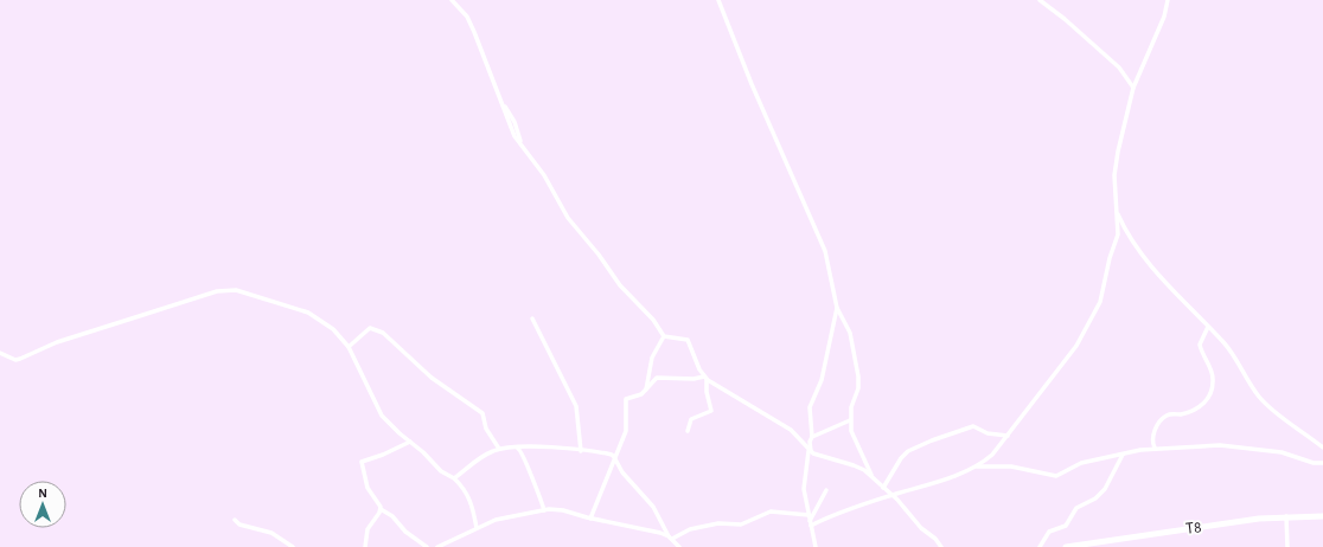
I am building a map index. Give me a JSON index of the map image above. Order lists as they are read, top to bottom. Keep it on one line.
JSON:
{"streets":{"street":["T8"]},"north":"top"}
